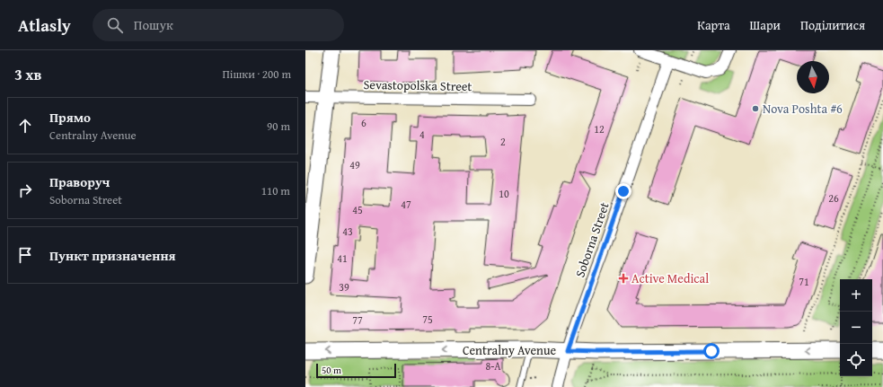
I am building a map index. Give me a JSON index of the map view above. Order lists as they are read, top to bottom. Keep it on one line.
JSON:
{"streets":{"main road":["Centralny Avenue"],"street":["Sevastopolska Street","Soborna Street"]},"crossings":[["Soborna Street","Centralny Avenue"]],"one_way":["Centralny Avenue"],"places":{"other":["Nova Poshta #6"],"health":["Active Medical"]},"house_numbers":["6","12","4","2","49","10","26","47","45","43","41","71","39","75","77","8-А"],"scale_bar":"50 m","north":"bottom","page":{"header":"Atlasly","search":"Пошук","nav":["Карта","Шари","Поділитися"],"heading":["3 хв","Пішки · 200 m"],"list":[["Прямо","Centralny Avenue","90 m"],["Праворуч","Soborna Street","110 m"],"Пункт призначення"],"map_buttons":["+","−"],"scale":"50 m"}}
